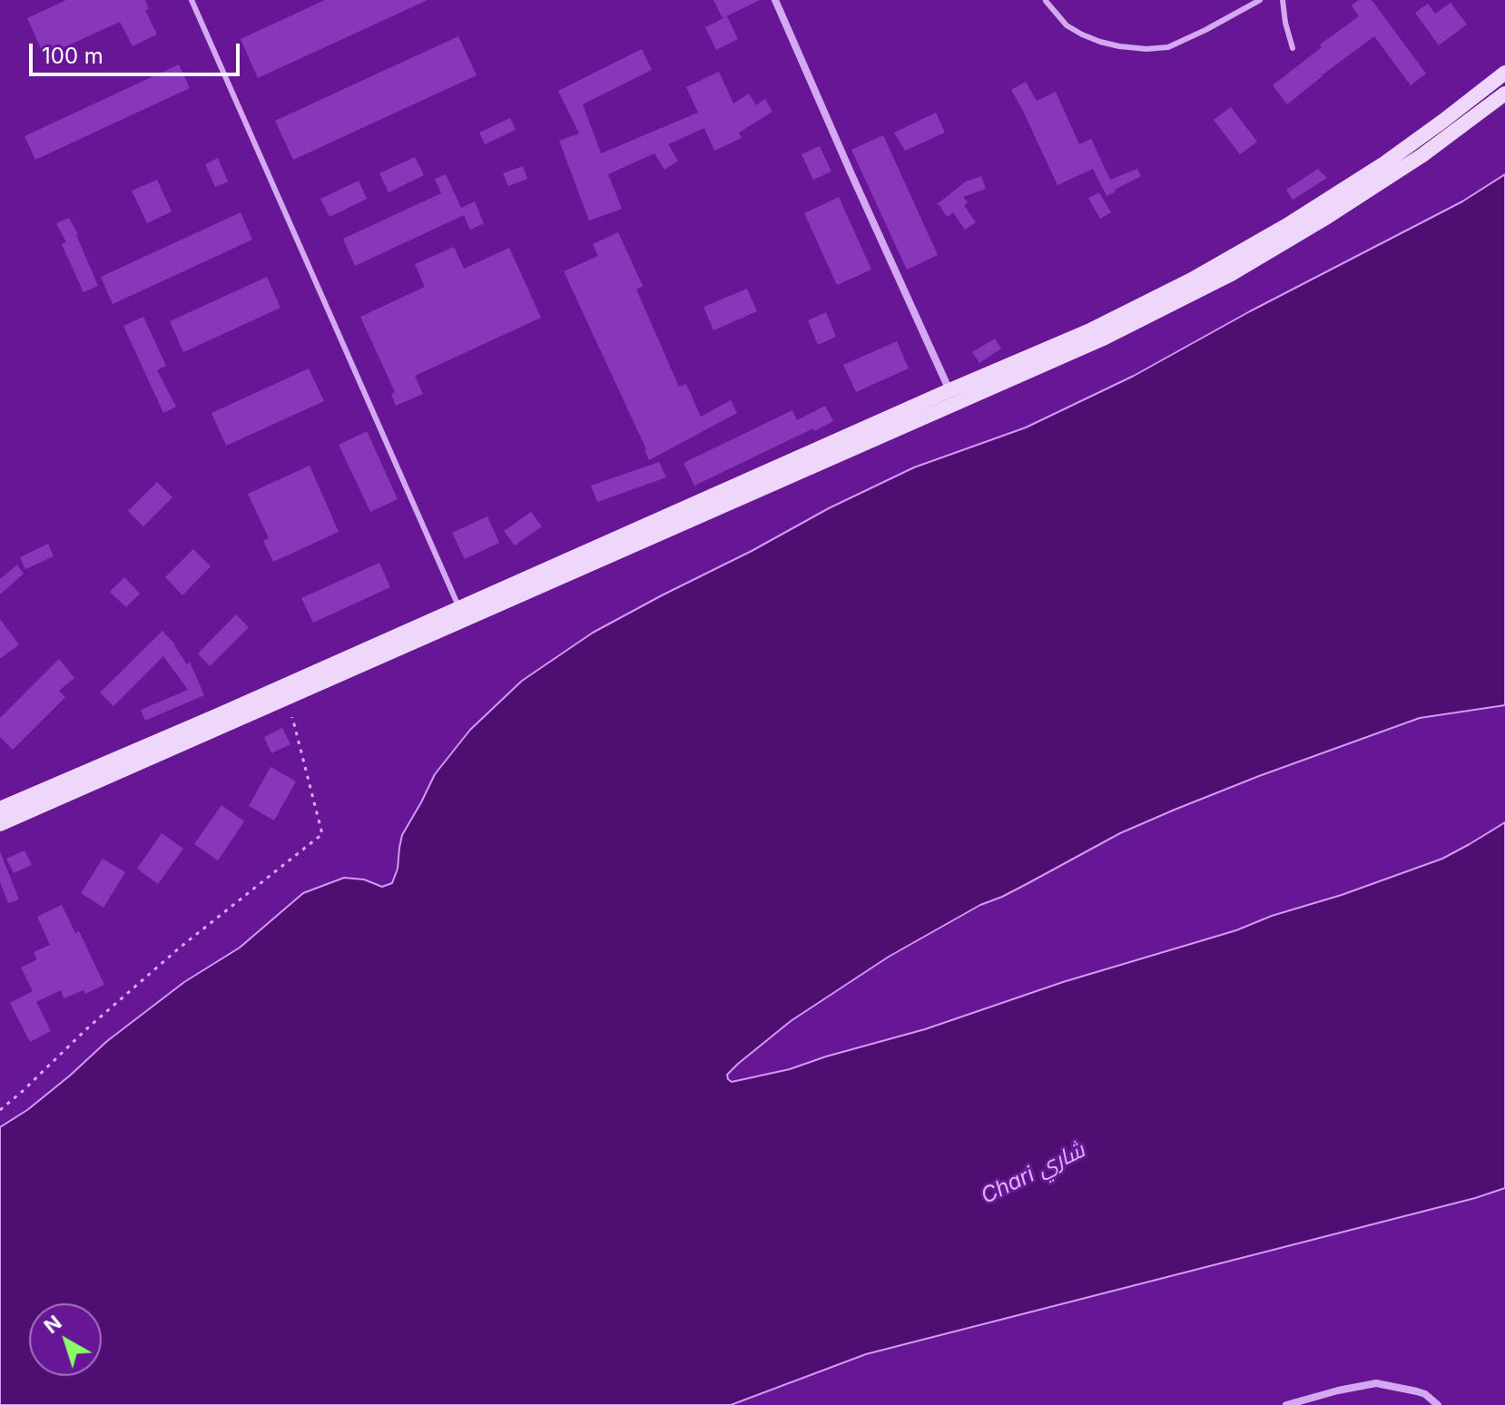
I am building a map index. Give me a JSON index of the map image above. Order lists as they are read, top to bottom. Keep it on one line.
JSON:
{"water":["Chari شاري"],"scale_bar":"100 m","north":"top left"}
